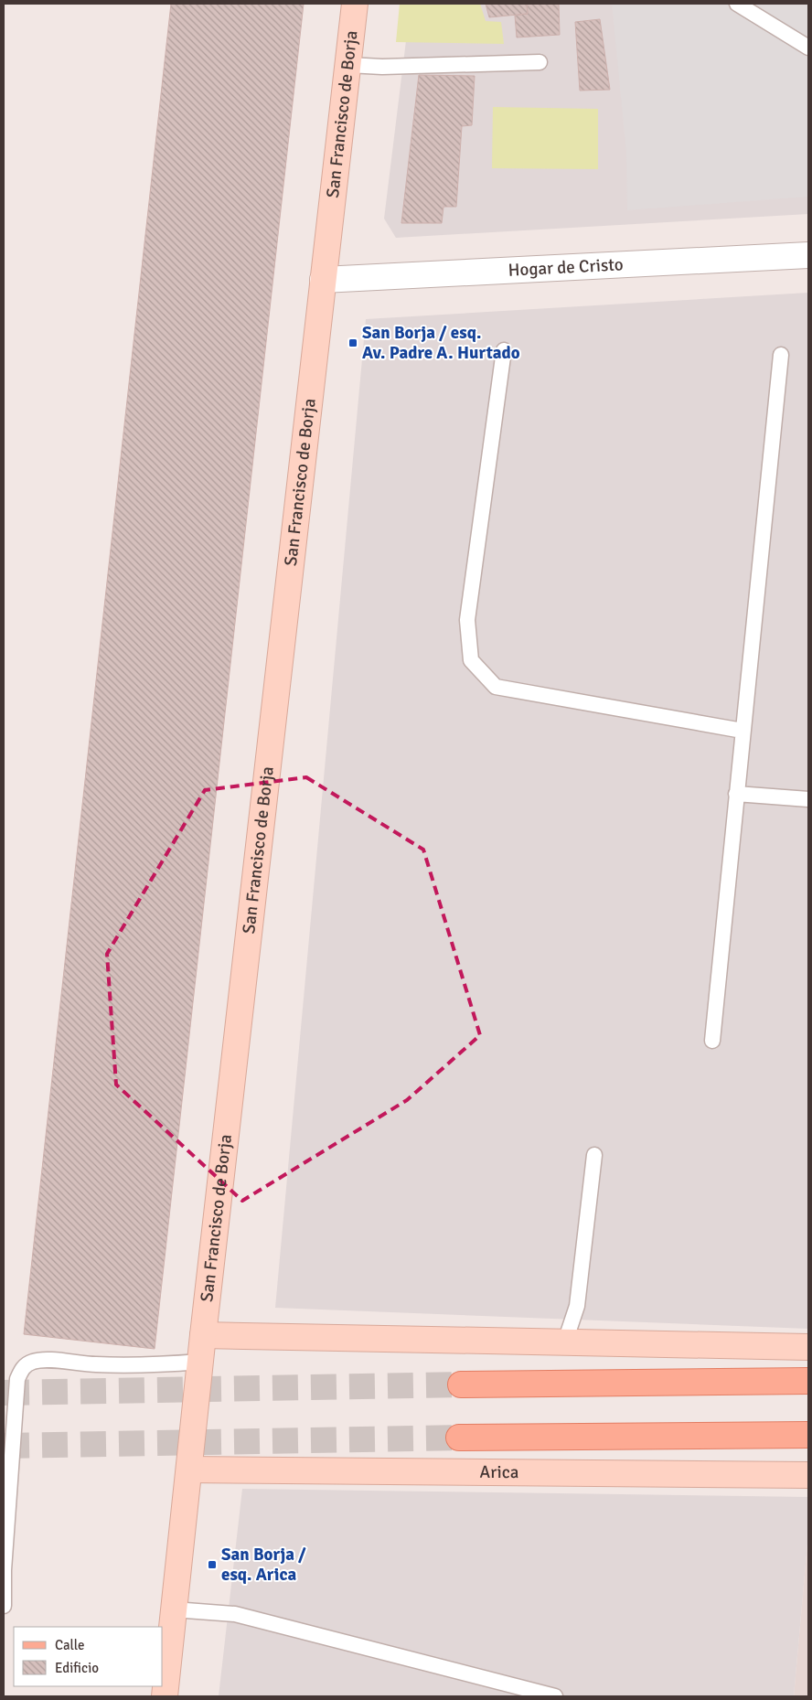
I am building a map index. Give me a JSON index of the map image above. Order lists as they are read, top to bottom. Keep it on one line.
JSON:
{"streets":{"main road":["Arica"],"street":["San Francisco de Borja","Hogar de Cristo"]},"crossings":[["San Francisco de Borja","Hogar de Cristo"],["San Francisco de Borja","Arica"]],"places":{"transit":["San Borja / esq. Av. Padre A. Hurtado","San Borja / esq. Arica"]},"legend":["Calle","Edificio"]}
